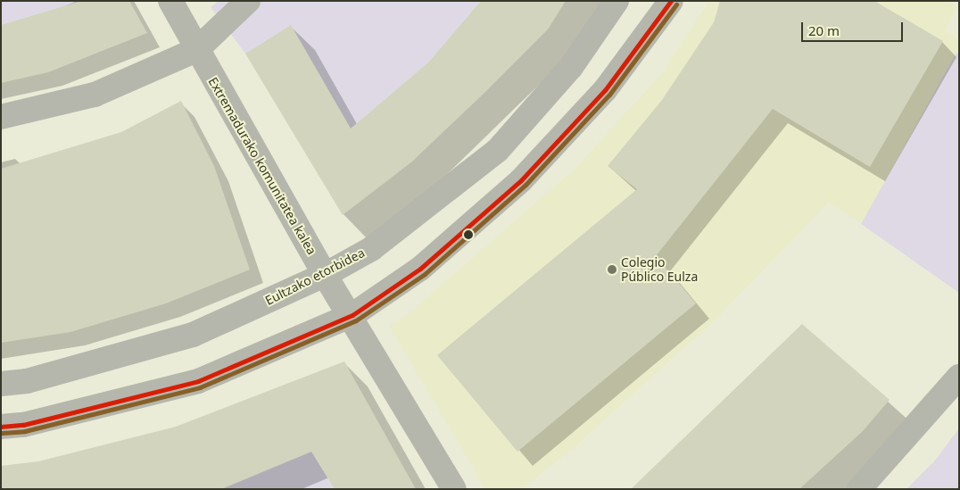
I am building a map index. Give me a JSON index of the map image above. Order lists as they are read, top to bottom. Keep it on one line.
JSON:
{"streets":{"street":["Extremadurako komunitatea kalea","Eultzako etorbidea"]},"crossings":[["Extremadurako komunitatea kalea","Eultzako etorbidea"]],"places":["Colegio Público Eulza"],"scale_bar":"20 m"}
